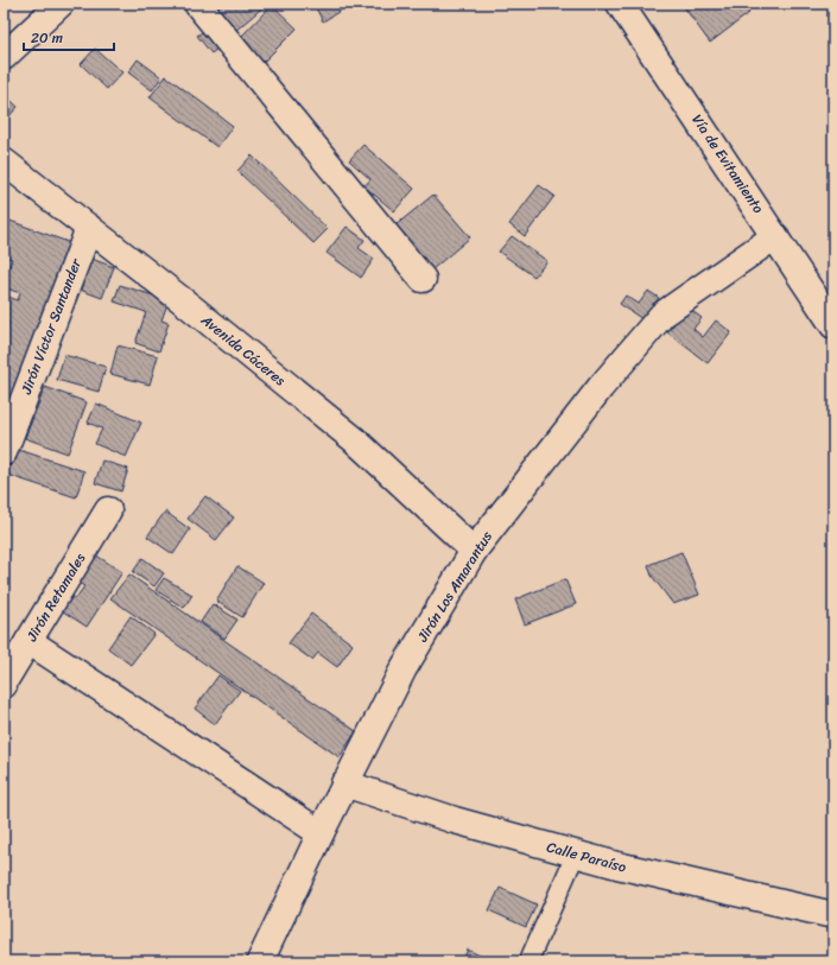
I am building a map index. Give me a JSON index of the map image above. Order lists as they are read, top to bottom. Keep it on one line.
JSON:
{"streets":{"main road":["Vía de Evitamiento","Jirón Víctor Santander","Avenida Cáceres","Jirón Los Amarantus","Jirón Retamales","Calle Paraíso"]},"crossings":[["Vía de Evitamiento","Jirón Los Amarantus"],["Jirón Víctor Santander","Avenida Cáceres"],["Avenida Cáceres","Jirón Los Amarantus"],["Jirón Los Amarantus","Calle Paraíso"]],"scale_bar":"20 m"}
